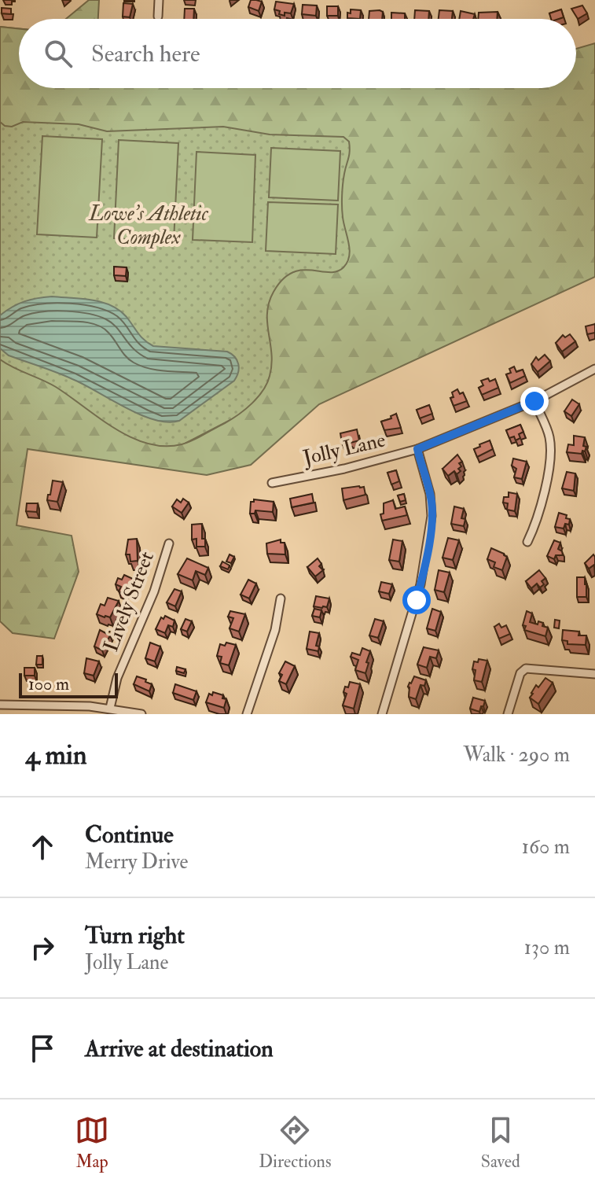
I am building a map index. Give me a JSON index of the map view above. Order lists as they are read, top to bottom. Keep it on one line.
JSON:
{"streets":{"street":["Jolly Lane","Lively Street"]},"parks":["Lowe's Athletic Complex"],"scale_bar":"100 m","page":{"search":"Search here","scale":"100 m","heading":["4 min","Walk · 290 m"],"list":[["Continue","Merry Drive","160 m"],["Turn right","Jolly Lane","130 m"],"Arrive at destination"],"nav":["Map","Directions","Saved"]}}
